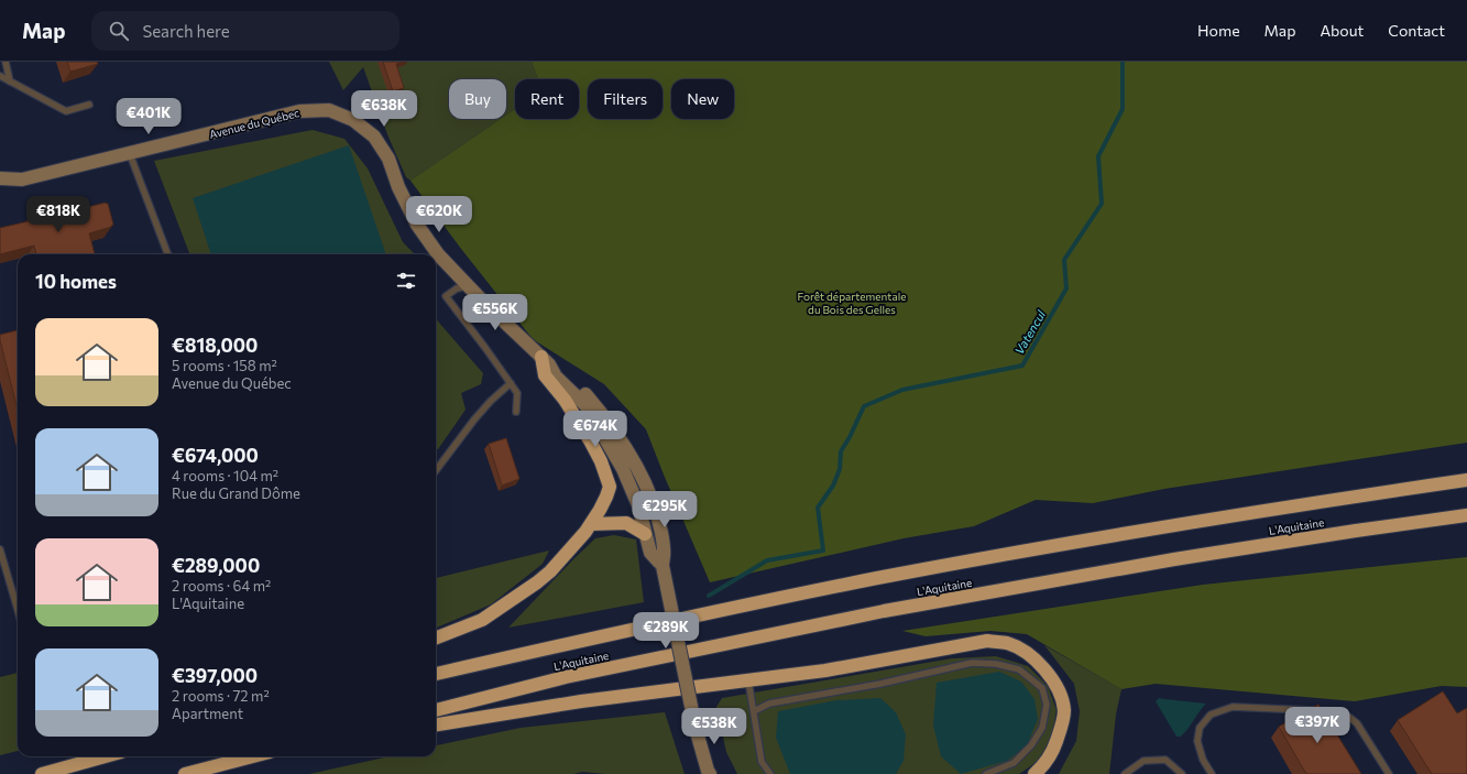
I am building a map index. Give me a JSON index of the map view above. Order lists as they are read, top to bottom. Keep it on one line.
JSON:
{"streets":{"highway":["L'Aquitaine"],"street":["Avenue du Québec"]},"water":["Vatencul"],"parks":["Forêt départementale du Bois des Gelles"],"page":{"header":"Map","search":"Search here","nav":["Home","Map","About","Contact"],"chip":["Buy","Rent","Filters","New"],"price":["€638K","€401K","€818K","€620K","€556K","€674K","€295K","€289K","€397K","€538K"],"heading":"10 homes","list":[{"name":"€818,000","note":"5 rooms · 158 m² · Avenue du Québec"},{"name":"€674,000","note":"4 rooms · 104 m² · Rue du Grand Dôme"},{"name":"€289,000","note":"2 rooms · 64 m² · L'Aquitaine"},{"name":"€397,000","note":"2 rooms · 72 m² · Apartment"}]}}
